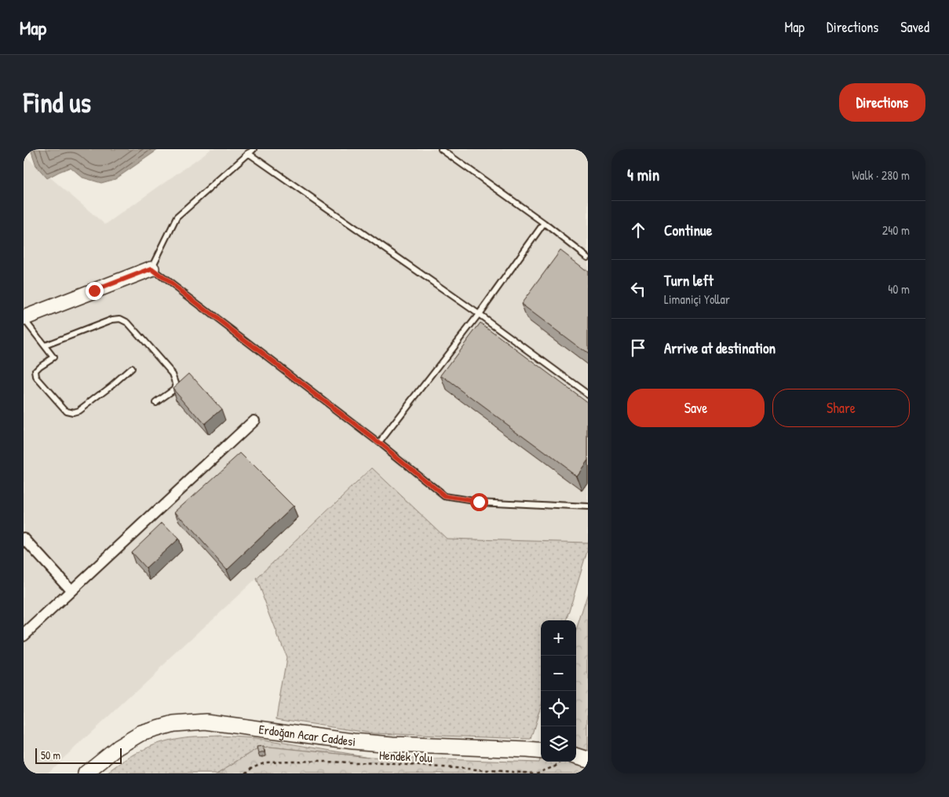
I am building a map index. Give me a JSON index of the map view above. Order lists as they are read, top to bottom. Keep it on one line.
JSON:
{"streets":{"main road":["Erdoğan Acar Caddesi"],"path":["Hendek Yolu"]},"scale_bar":"50 m","page":{"header":"Map","nav":["Map","Directions","Saved"],"buttons":["Directions",["Save","Share"]],"title":"Find us","heading":["4 min","Walk · 280 m"],"list":[["Continue","240 m"],["Turn left","Limaniçi Yollar","40 m"],"Arrive at destination"],"map_buttons":["+","−"],"scale":"50 m"}}
